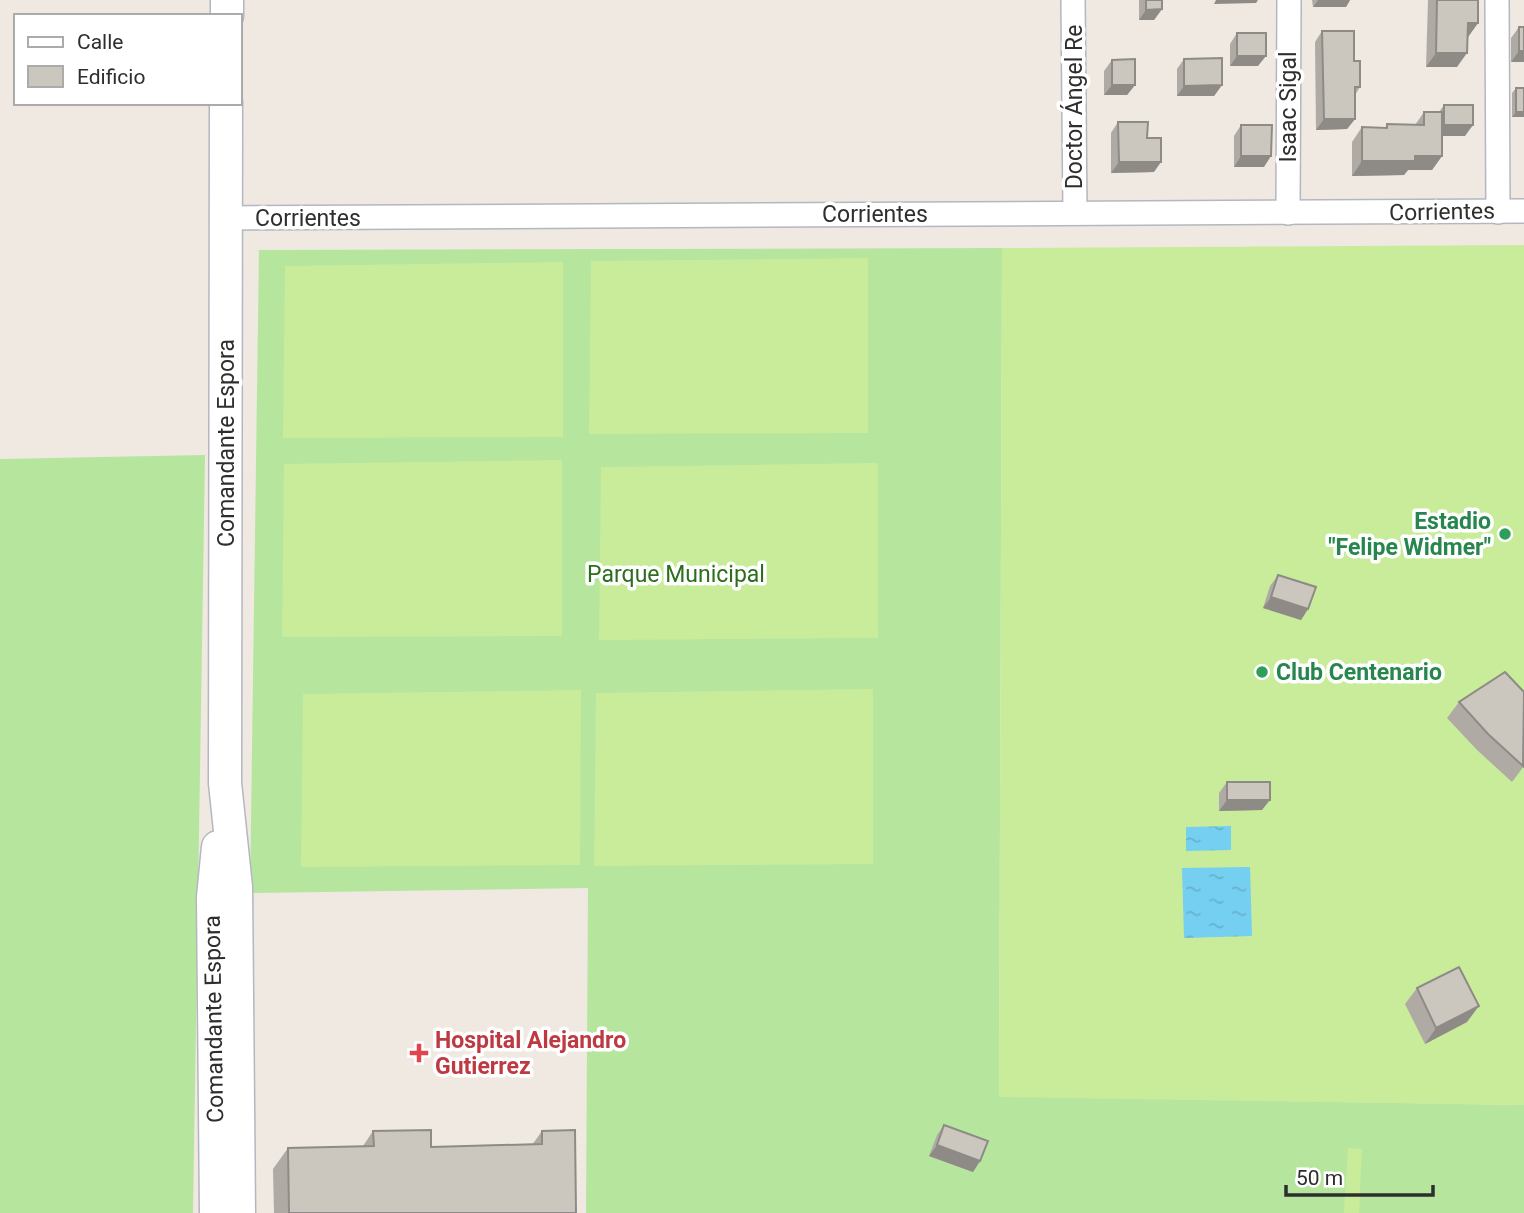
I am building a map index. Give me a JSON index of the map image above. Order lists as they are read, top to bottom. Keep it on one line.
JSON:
{"streets":{"street":["Doctor Ángel Re","Isaac Sigal","Corrientes","Comandante Espora"]},"crossings":[["Doctor Ángel Re","Corrientes"],["Isaac Sigal","Corrientes"],["Corrientes","Comandante Espora"]],"parks":["Parque Municipal"],"places":{"other":["Estadio \"Felipe Widmer\"","Club Centenario"],"health":["Hospital Alejandro Gutierrez"]},"legend":["Calle","Edificio"],"scale_bar":"50 m"}
